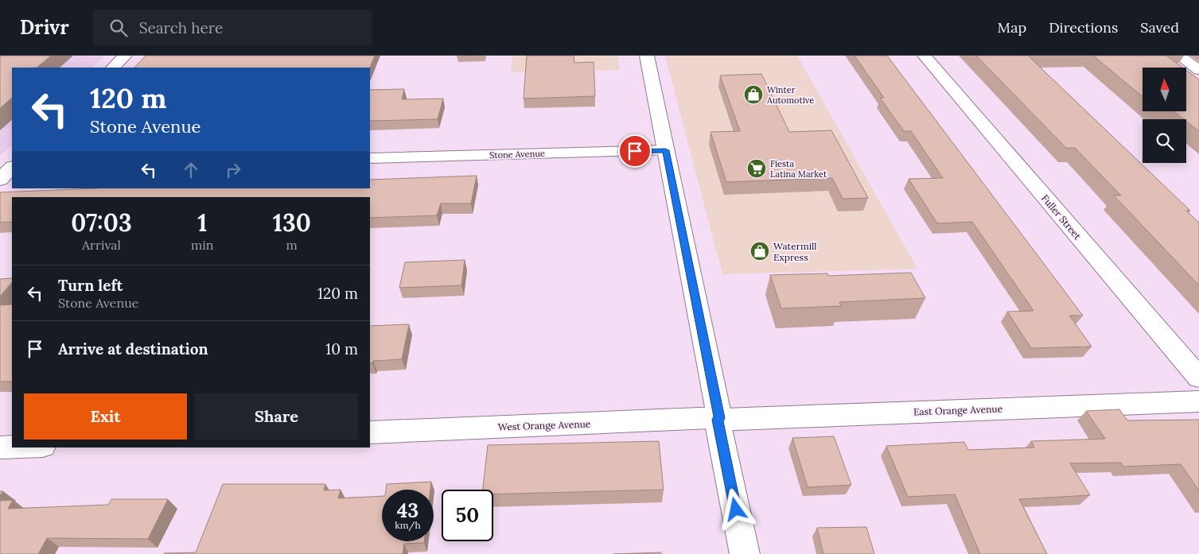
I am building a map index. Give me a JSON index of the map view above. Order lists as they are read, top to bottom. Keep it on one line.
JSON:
{"streets":{"street":["Stone Avenue","Fuller Street","East Orange Avenue","West Orange Avenue"]},"crossings":[["East Orange Avenue","West Orange Avenue"]],"places":{"shop":["Winter Automotive","Watermill Express"],"supermarket":["Fiesta Latina Market"]},"north":"top","page":{"header":"Drivr","search":"Search here","nav":["Map","Directions","Saved"],"turn":["120 m","Stone Avenue"],"eta":["07:03","Arrival","1","min","130","m"],"list":[{"name":"Turn left","note":"Stone Avenue","value":"120 m"},{"name":"Arrive at destination","value":"10 m"}],"buttons":["Exit","Share"],"speed":"43 km/h","limit":"50"}}
